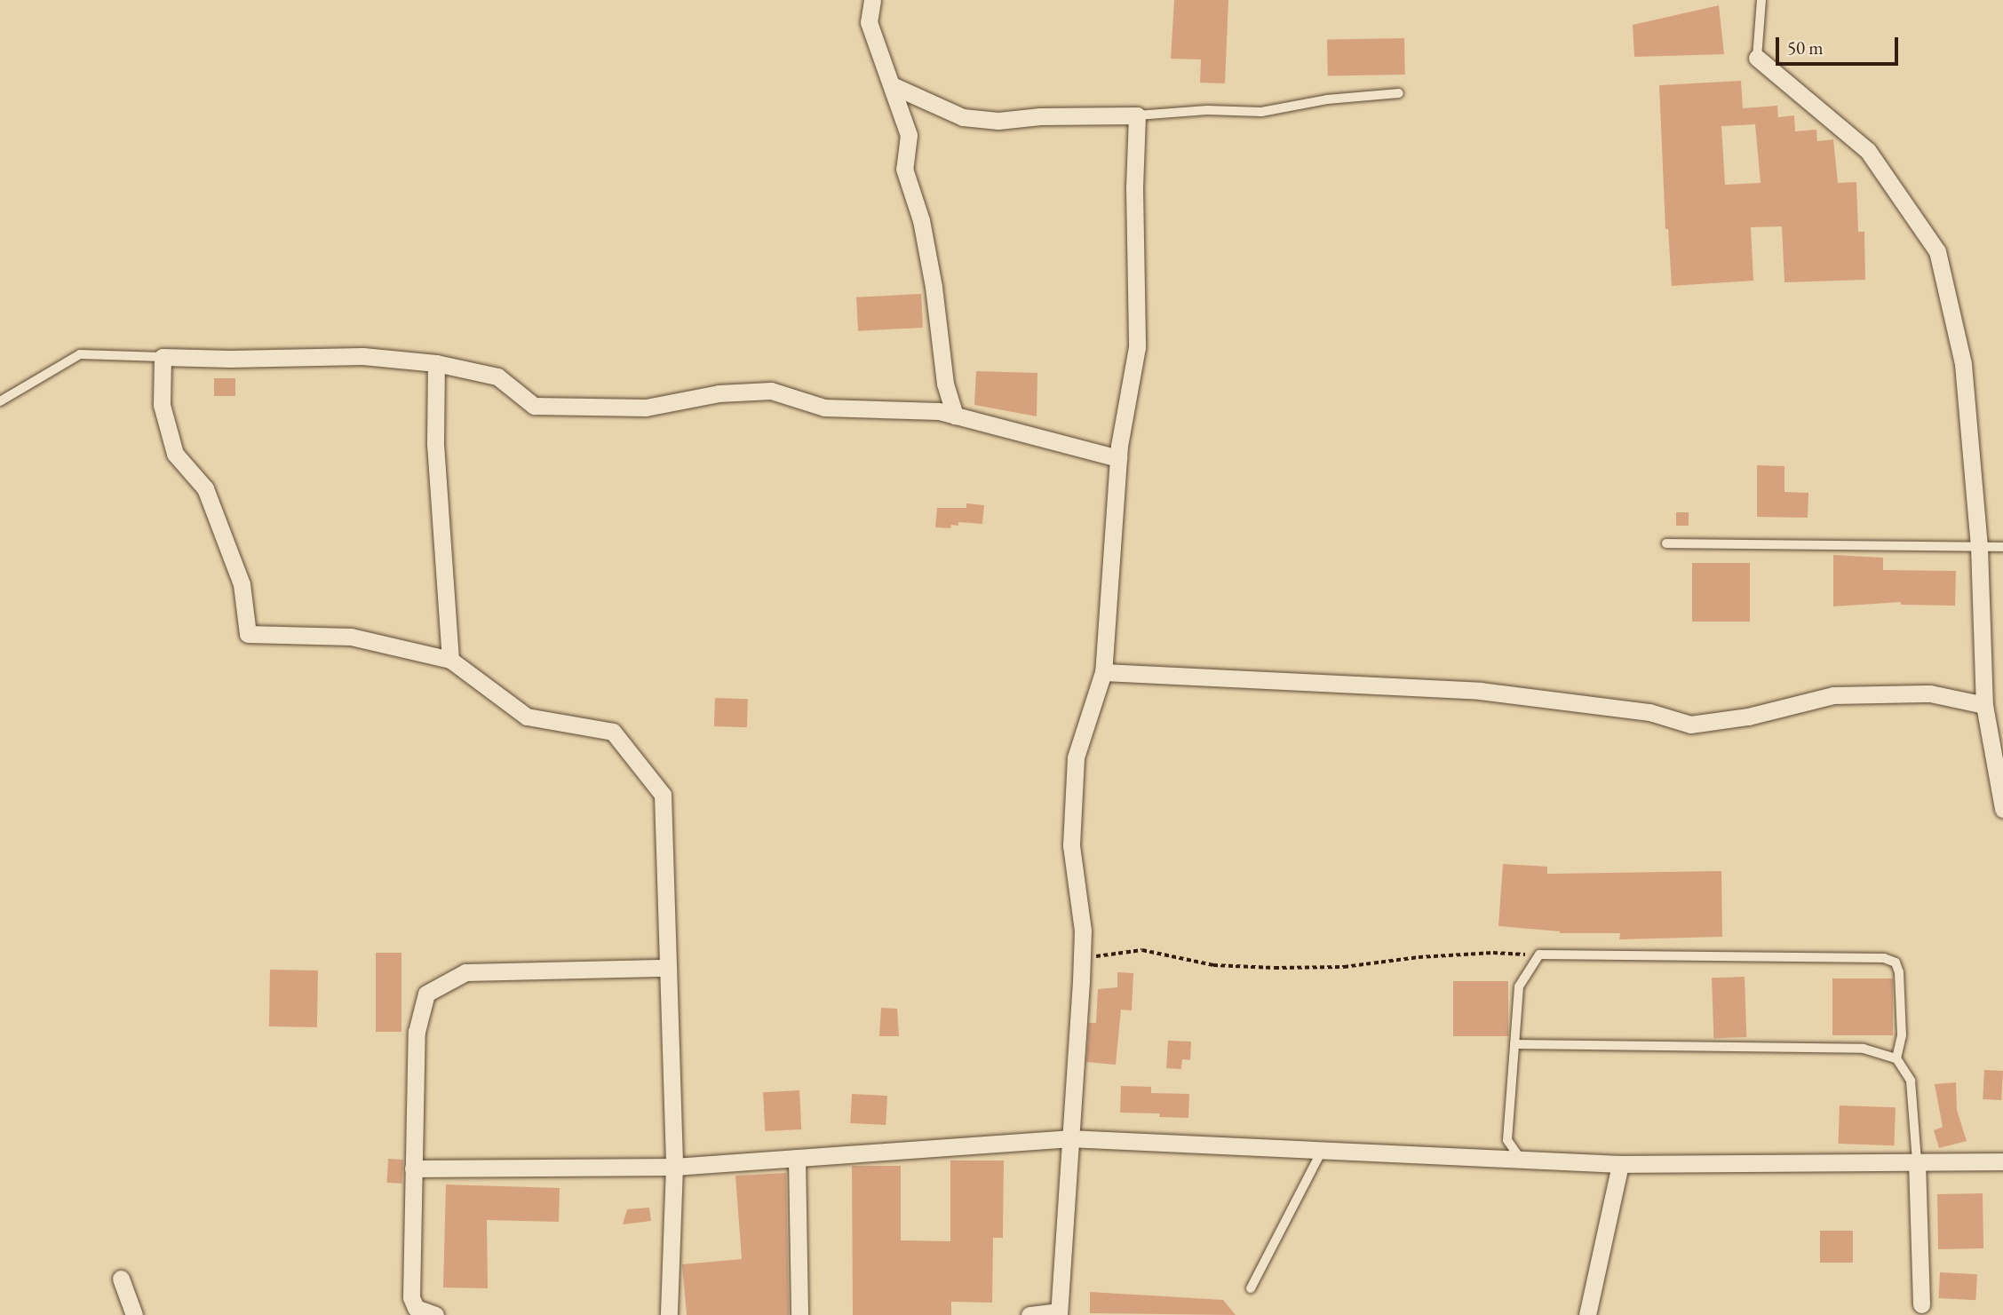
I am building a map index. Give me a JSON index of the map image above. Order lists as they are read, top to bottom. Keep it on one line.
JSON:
{"scale_bar":"50 m"}
